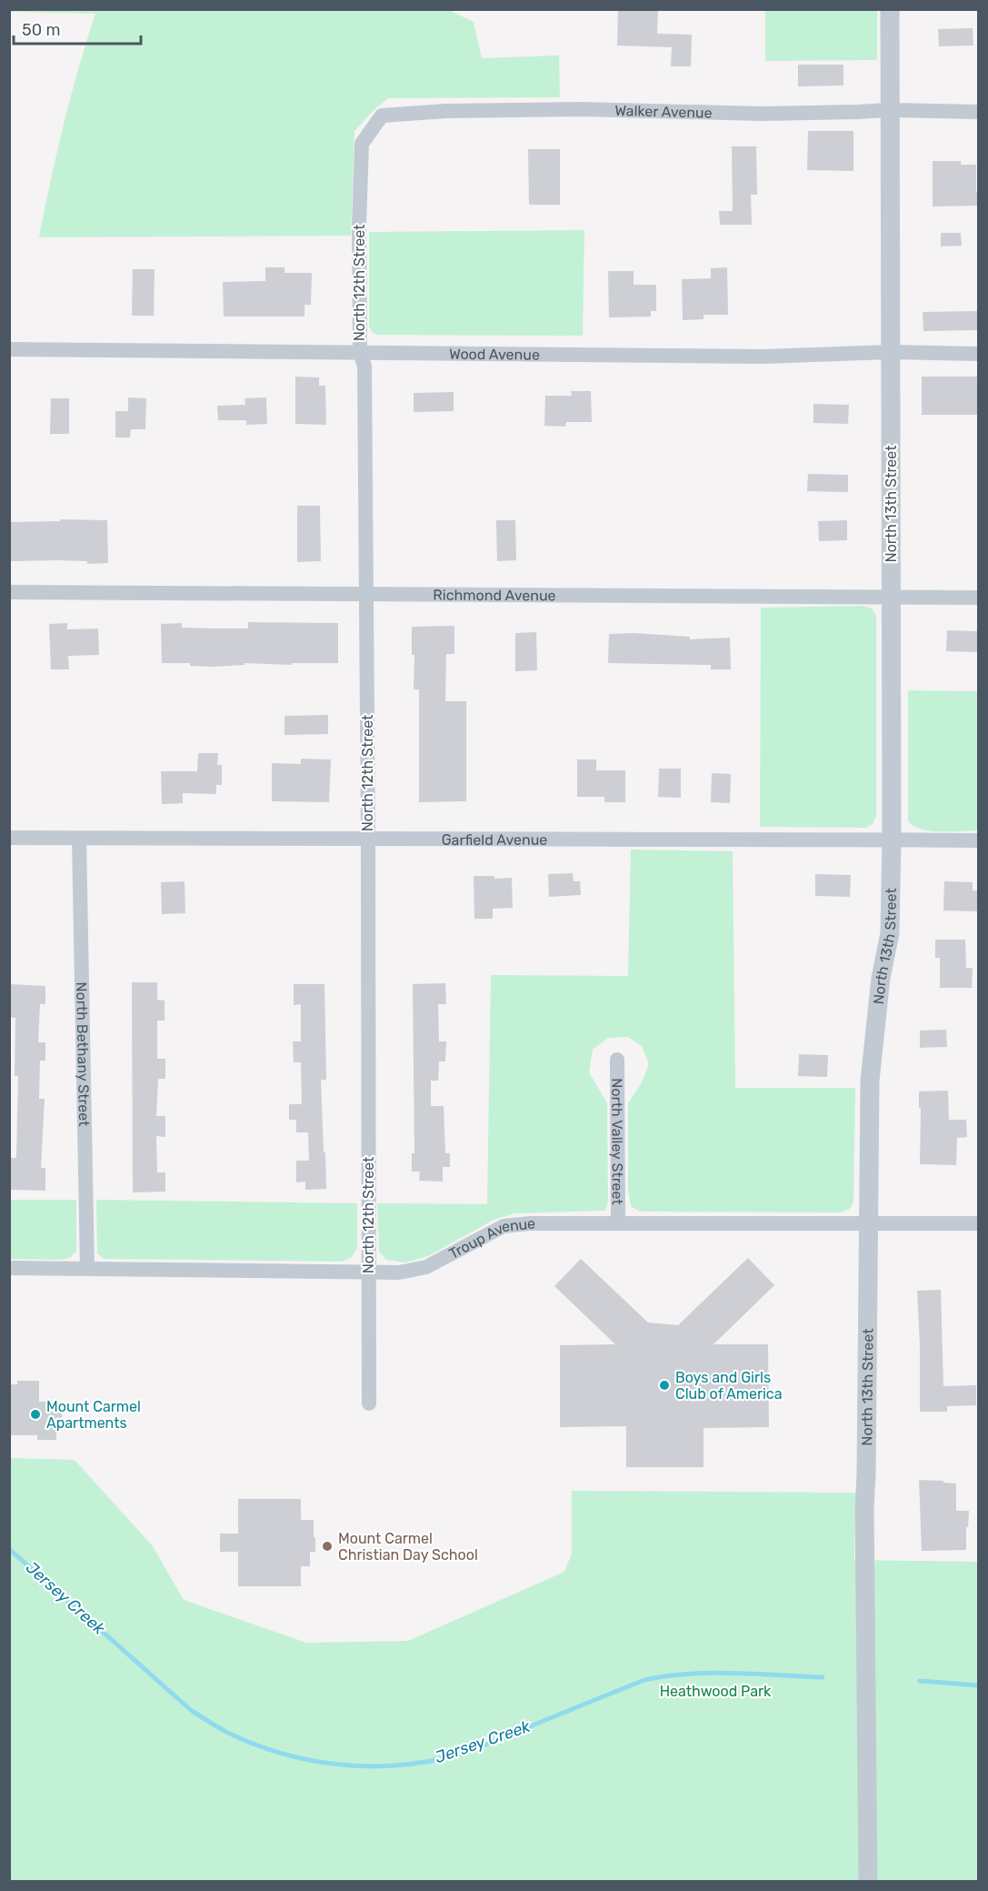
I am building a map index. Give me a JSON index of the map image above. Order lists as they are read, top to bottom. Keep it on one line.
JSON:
{"streets":{"street":["Walker Avenue","North 12th Street","Wood Avenue","North 13th Street","Richmond Avenue","Garfield Avenue","North Bethany Street","North Valley Street","Troup Avenue"]},"crossings":[["Walker Avenue","North 12th Street"],["Walker Avenue","North 13th Street"],["North 12th Street","Wood Avenue"],["North 12th Street","Richmond Avenue"],["North 12th Street","Garfield Avenue"],["North 12th Street","Troup Avenue"],["Wood Avenue","North 13th Street"],["North 13th Street","Richmond Avenue"],["North 13th Street","Garfield Avenue"],["North 13th Street","Troup Avenue"],["Garfield Avenue","North Bethany Street"],["North Bethany Street","Troup Avenue"],["North Valley Street","Troup Avenue"]],"water":["Jersey Creek"],"parks":["Heathwood Park"],"places":["Boys and Girls Club of America","Mount Carmel Apartments","Mount Carmel Christian Day School"],"scale_bar":"50 m"}
